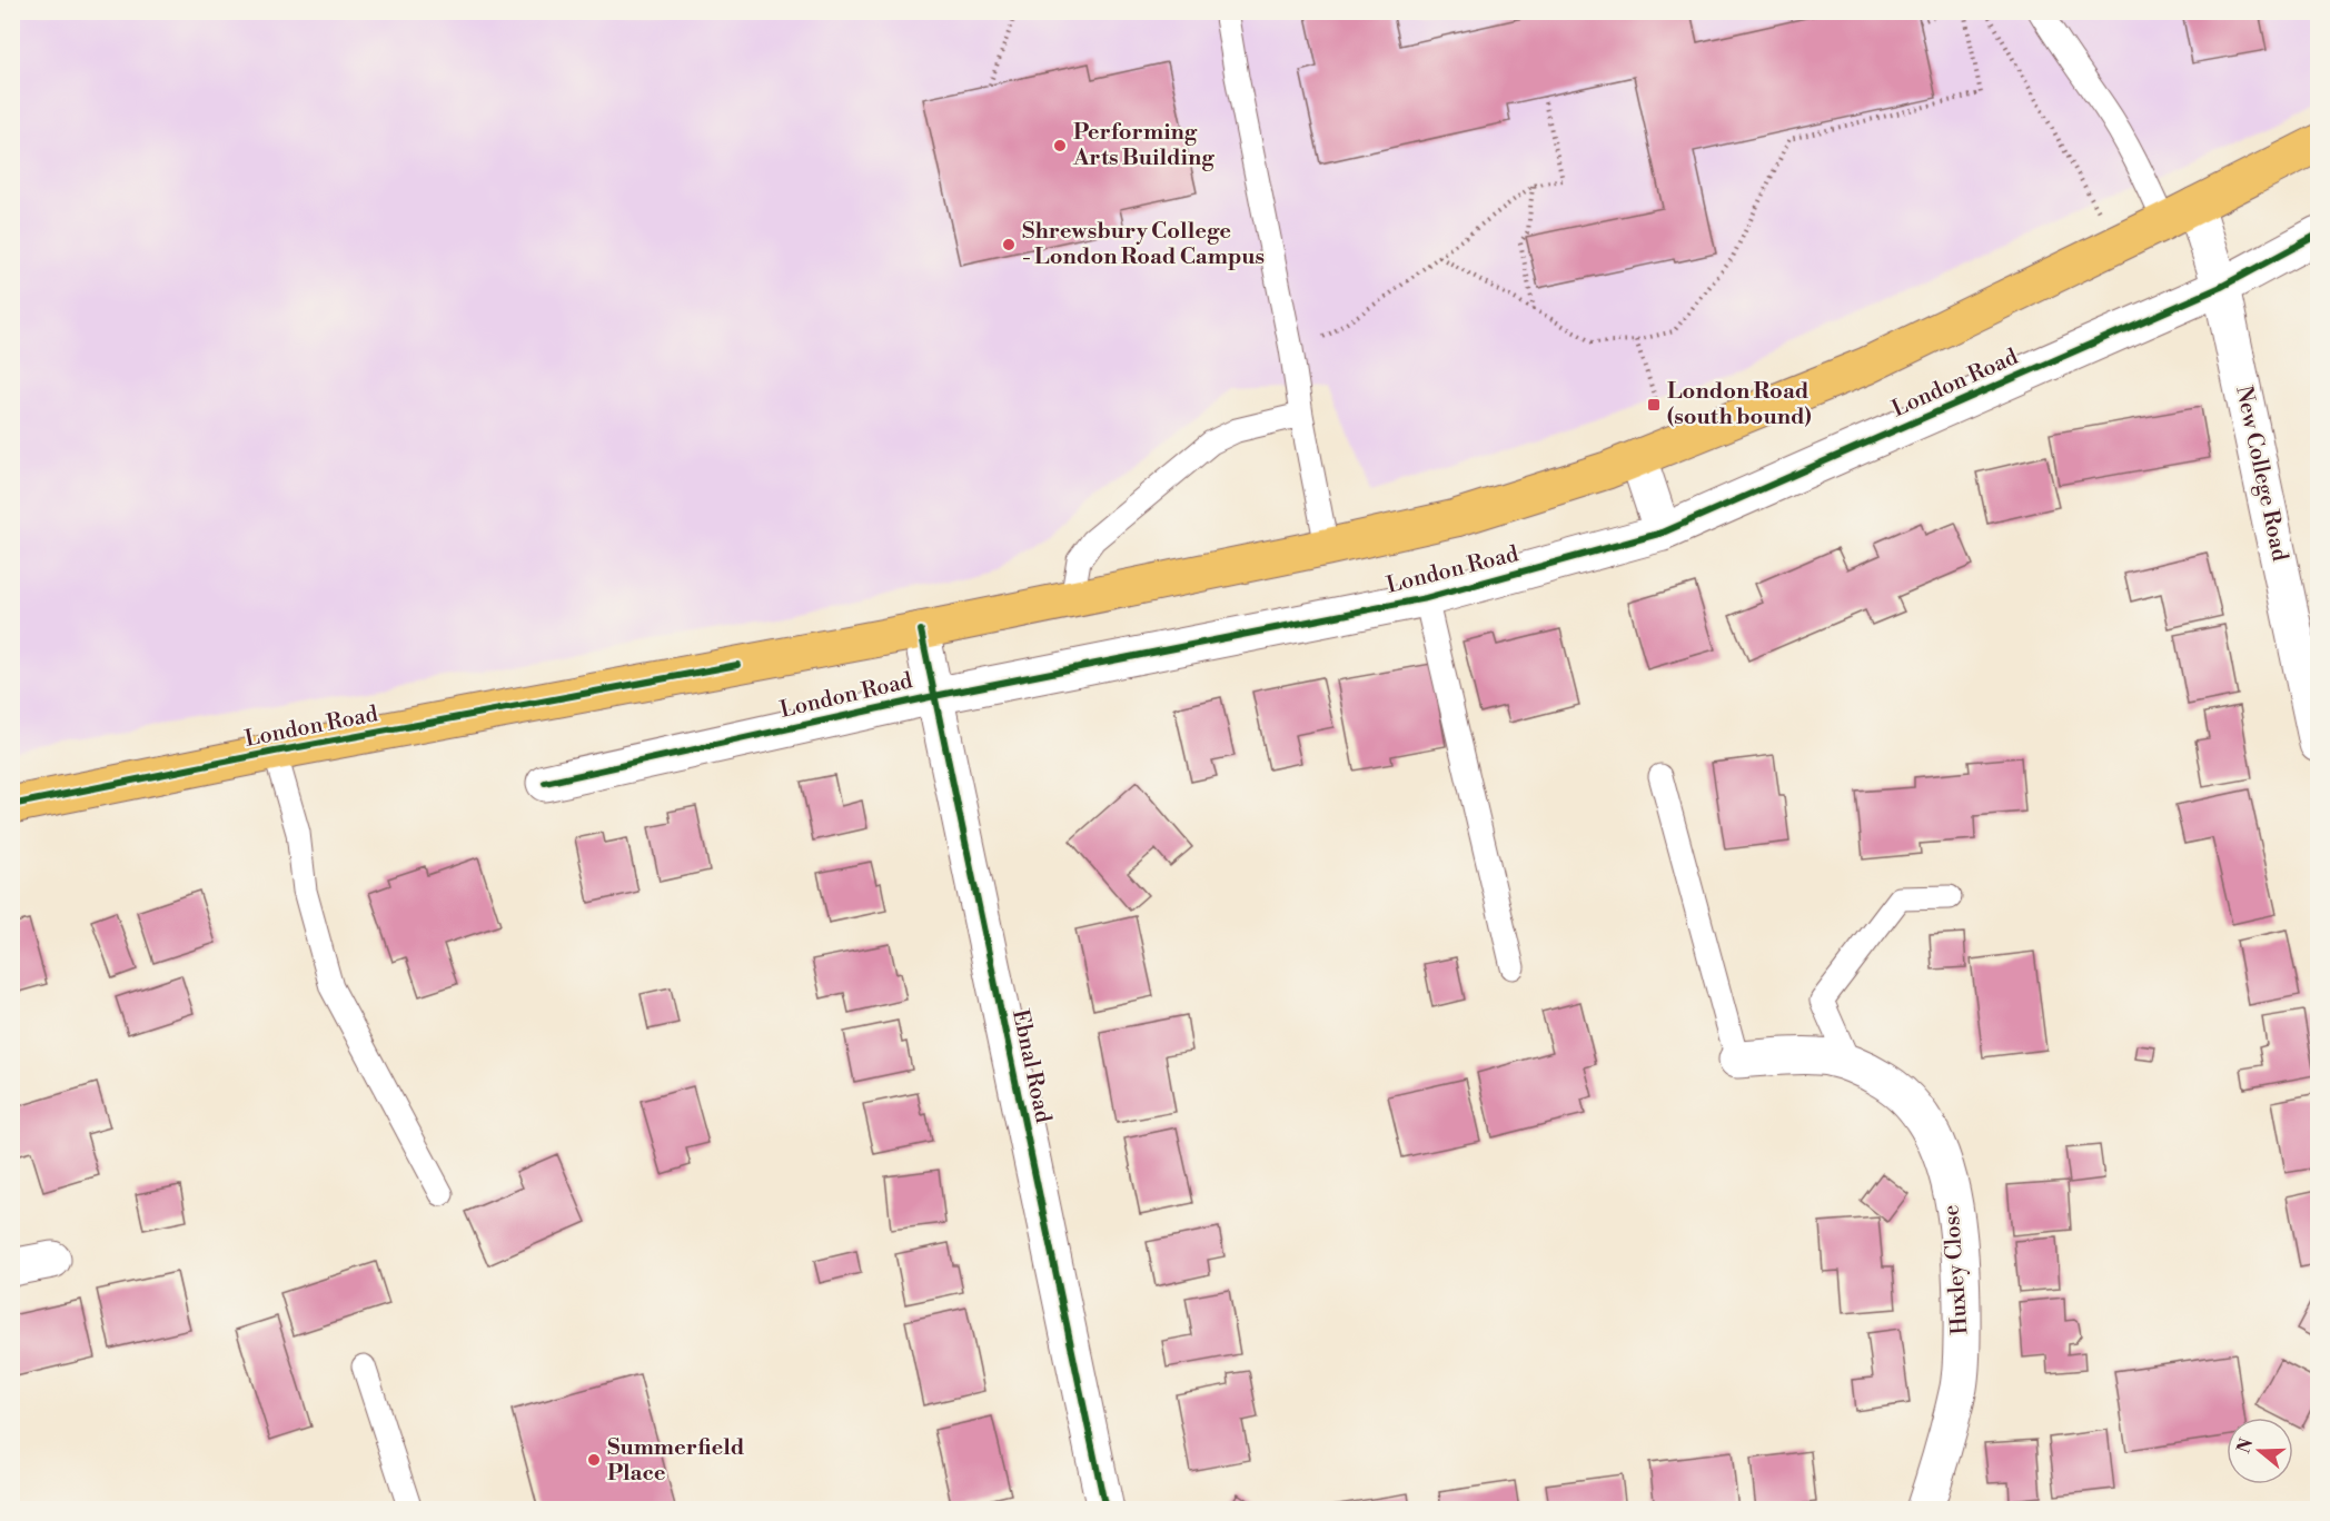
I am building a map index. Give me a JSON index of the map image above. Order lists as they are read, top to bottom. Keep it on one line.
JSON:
{"streets":{"main road":["London Road"],"street":["New College Road","Ebnal Road","Huxley Close"]},"crossings":[["London Road","New College Road"],["London Road","Ebnal Road"]],"places":{"other":["Performing Arts Building","Shrewsbury College - London Road Campus","Summerfield Place"],"transit":["London Road (south bound)"]},"north":"left"}
